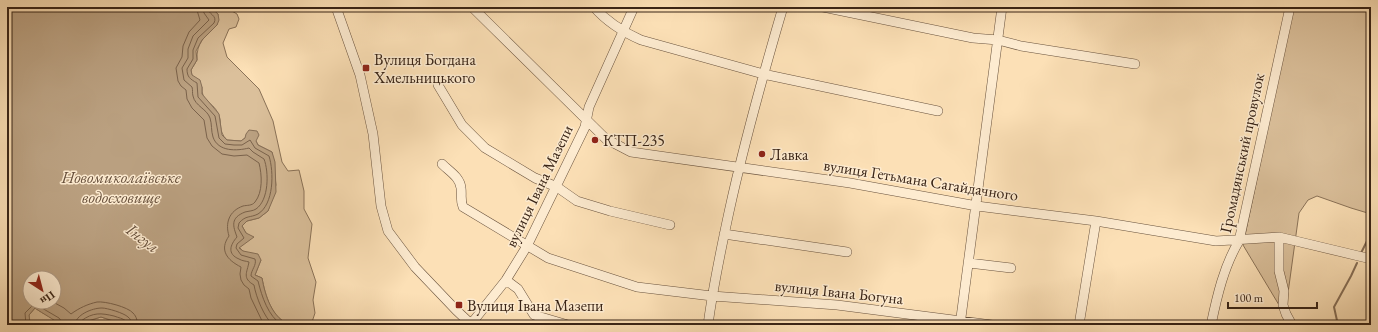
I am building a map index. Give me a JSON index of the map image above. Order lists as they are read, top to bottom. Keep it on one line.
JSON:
{"streets":{"street":["Громадянський провулок","вулиця Гетьмана Сагайдачного","вулиця Івана Мазепи","вулиця Івана Богуна"]},"crossings":[["Громадянський провулок","вулиця Гетьмана Сагайдачного"],["вулиця Гетьмана Сагайдачного","вулиця Івана Мазепи"],["вулиця Івана Мазепи","вулиця Івана Богуна"]],"water":["Новомиколаївське водосховище","Інгул"],"places":{"transit":["Вулиця Богдана Хмельницького","Вулиця Івана Мазепи"],"other":["КТП-235","Лавка"]},"scale_bar":"100 m","north":"bottom right"}
